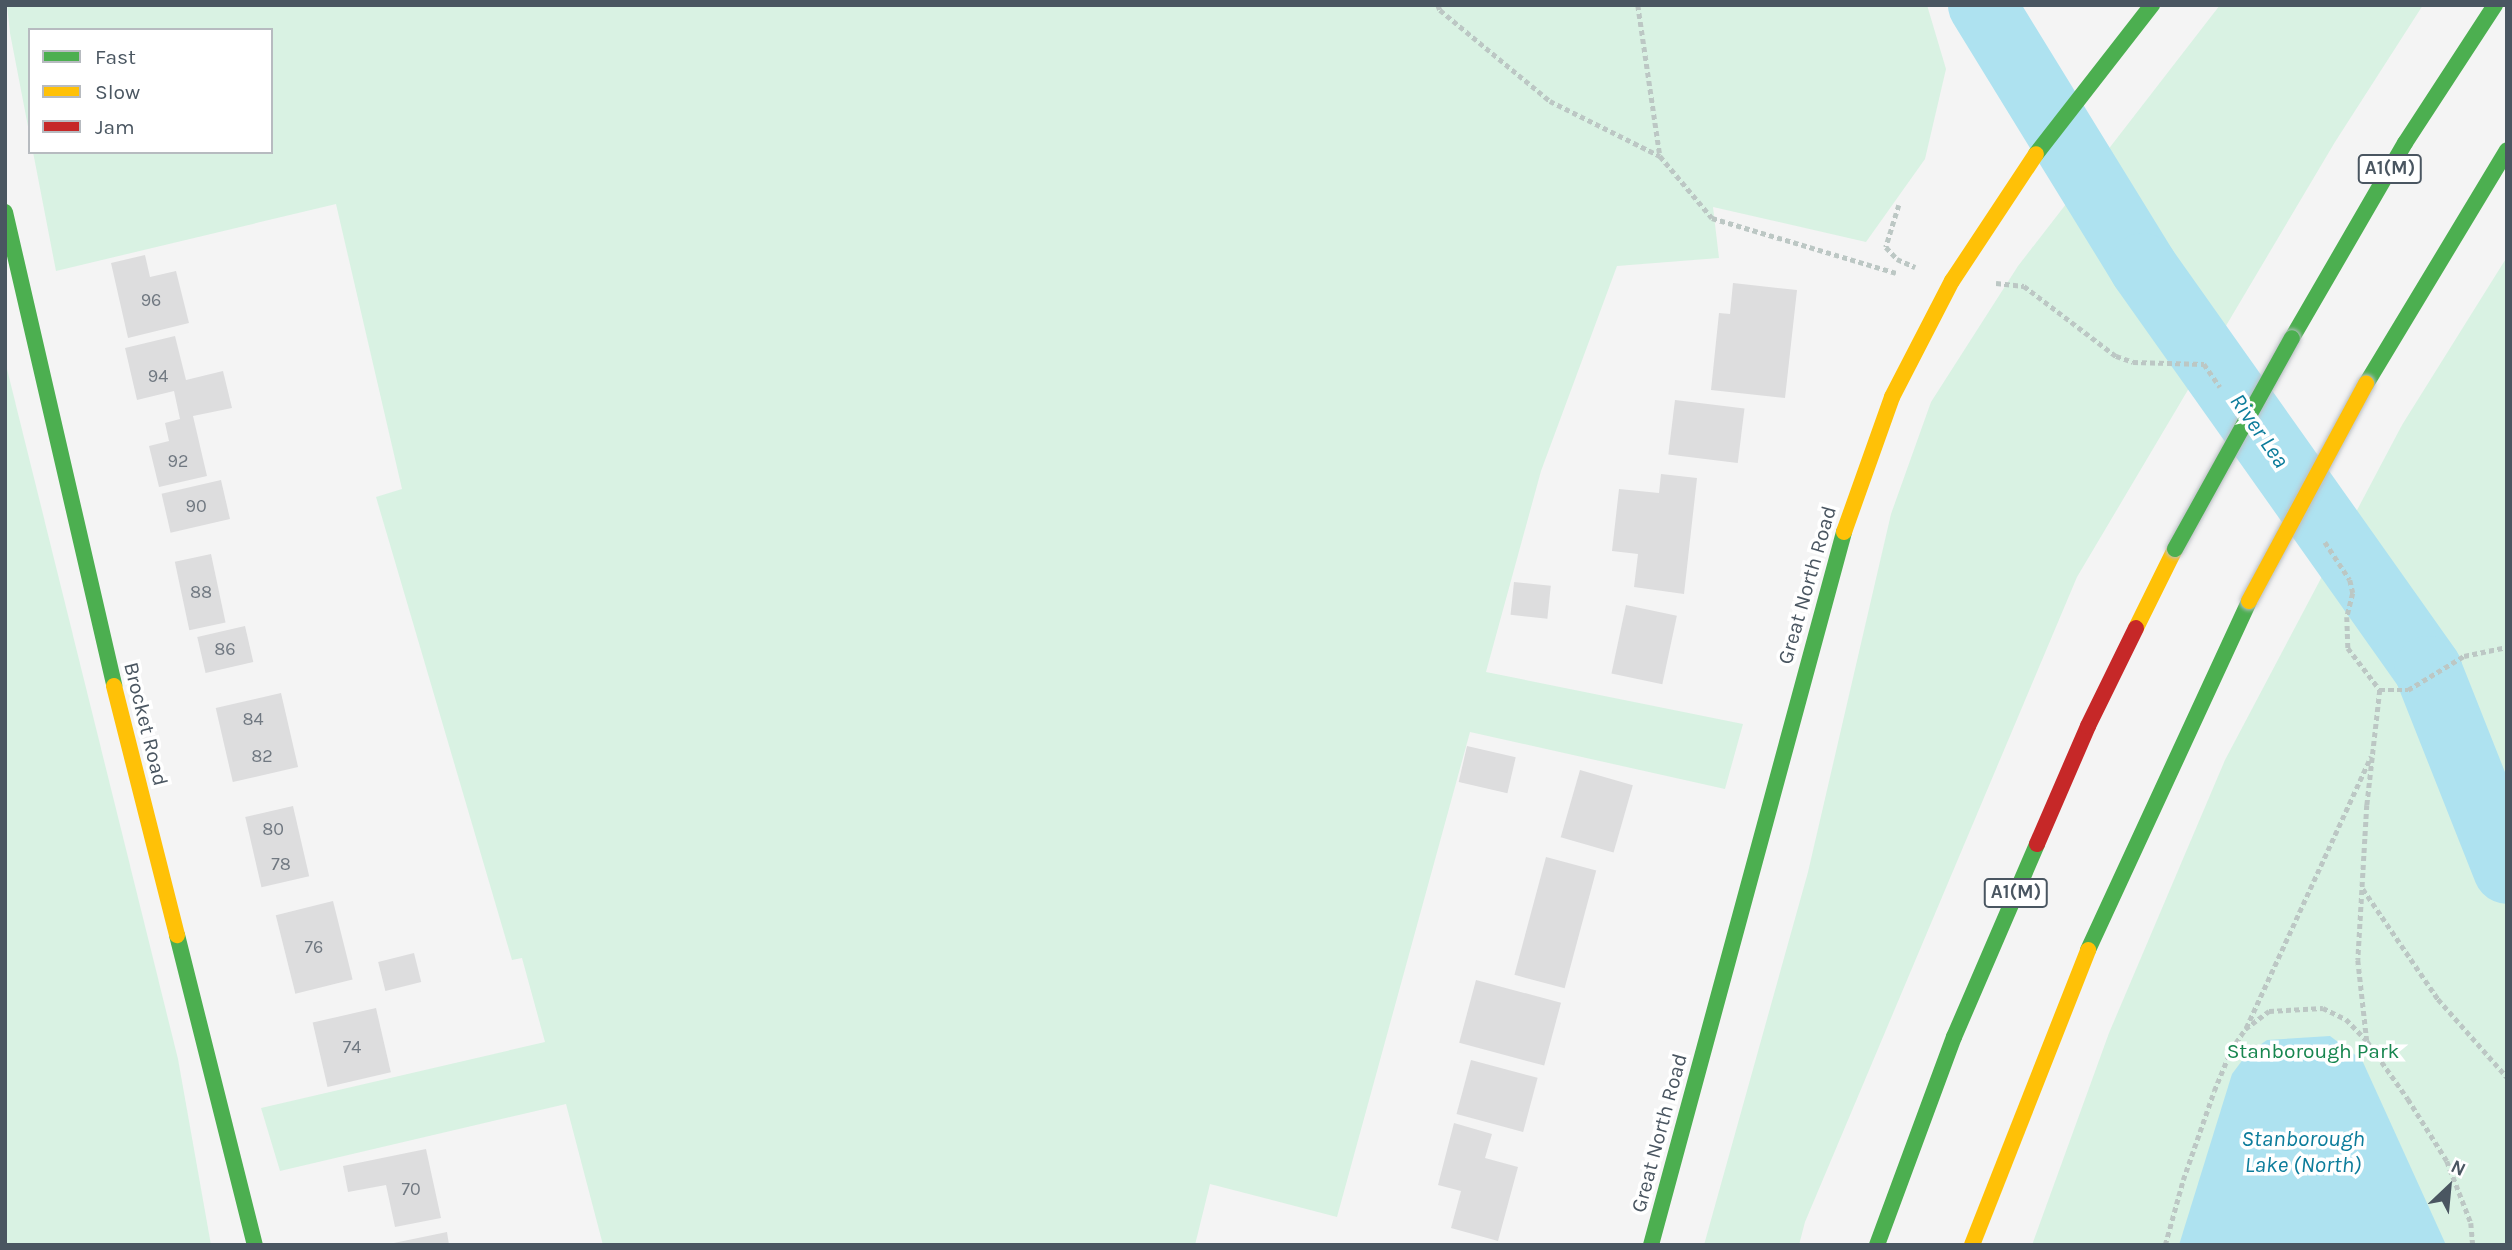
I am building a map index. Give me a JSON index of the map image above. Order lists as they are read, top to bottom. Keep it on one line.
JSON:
{"streets":{"main road":["A1(M)","Great North Road","Brocket Road"]},"water":["River Lea","Stanborough Lake (North)"],"parks":["Stanborough Park"],"house_numbers":["96","94","92","90","88","86","84","82","80","78","76","74","70"],"legend":["Fast","Slow","Jam"],"north":"top right"}
